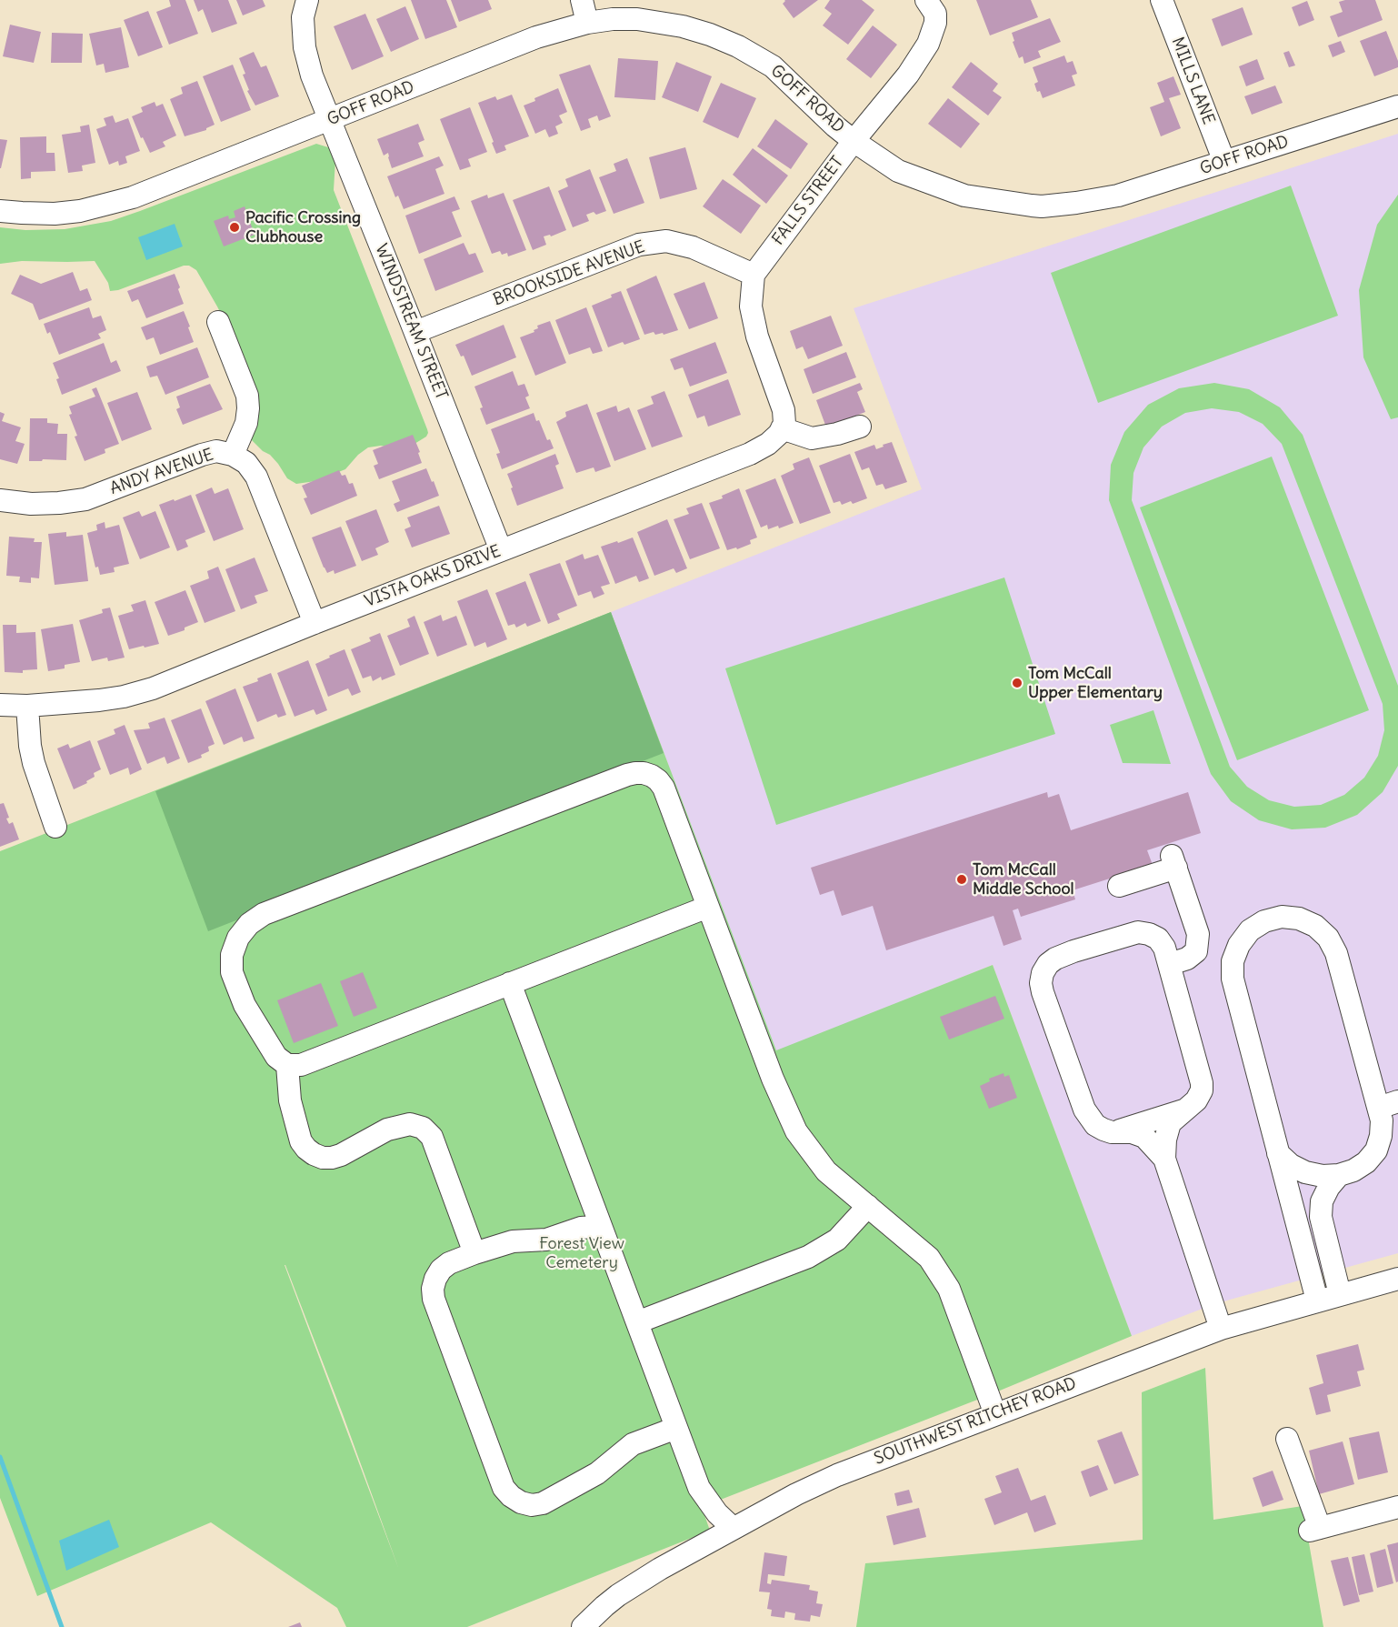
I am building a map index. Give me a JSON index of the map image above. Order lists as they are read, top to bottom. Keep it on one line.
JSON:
{"streets":{"street":["MILLS LANE","GOFF ROAD","FALLS STREET","BROOKSIDE AVENUE","WINDSTREAM STREET","ANDY AVENUE","VISTA OAKS DRIVE","SOUTHWEST RITCHEY ROAD"]},"crossings":[["MILLS LANE","GOFF ROAD"],["GOFF ROAD","FALLS STREET"],["GOFF ROAD","WINDSTREAM STREET"],["FALLS STREET","BROOKSIDE AVENUE"],["BROOKSIDE AVENUE","WINDSTREAM STREET"],["WINDSTREAM STREET","VISTA OAKS DRIVE"],["ANDY AVENUE","VISTA OAKS DRIVE"]],"parks":["Forest View Cemetery"],"places":["Pacific Crossing Clubhouse","Tom McCall Upper Elementary","Tom McCall Middle School"]}
